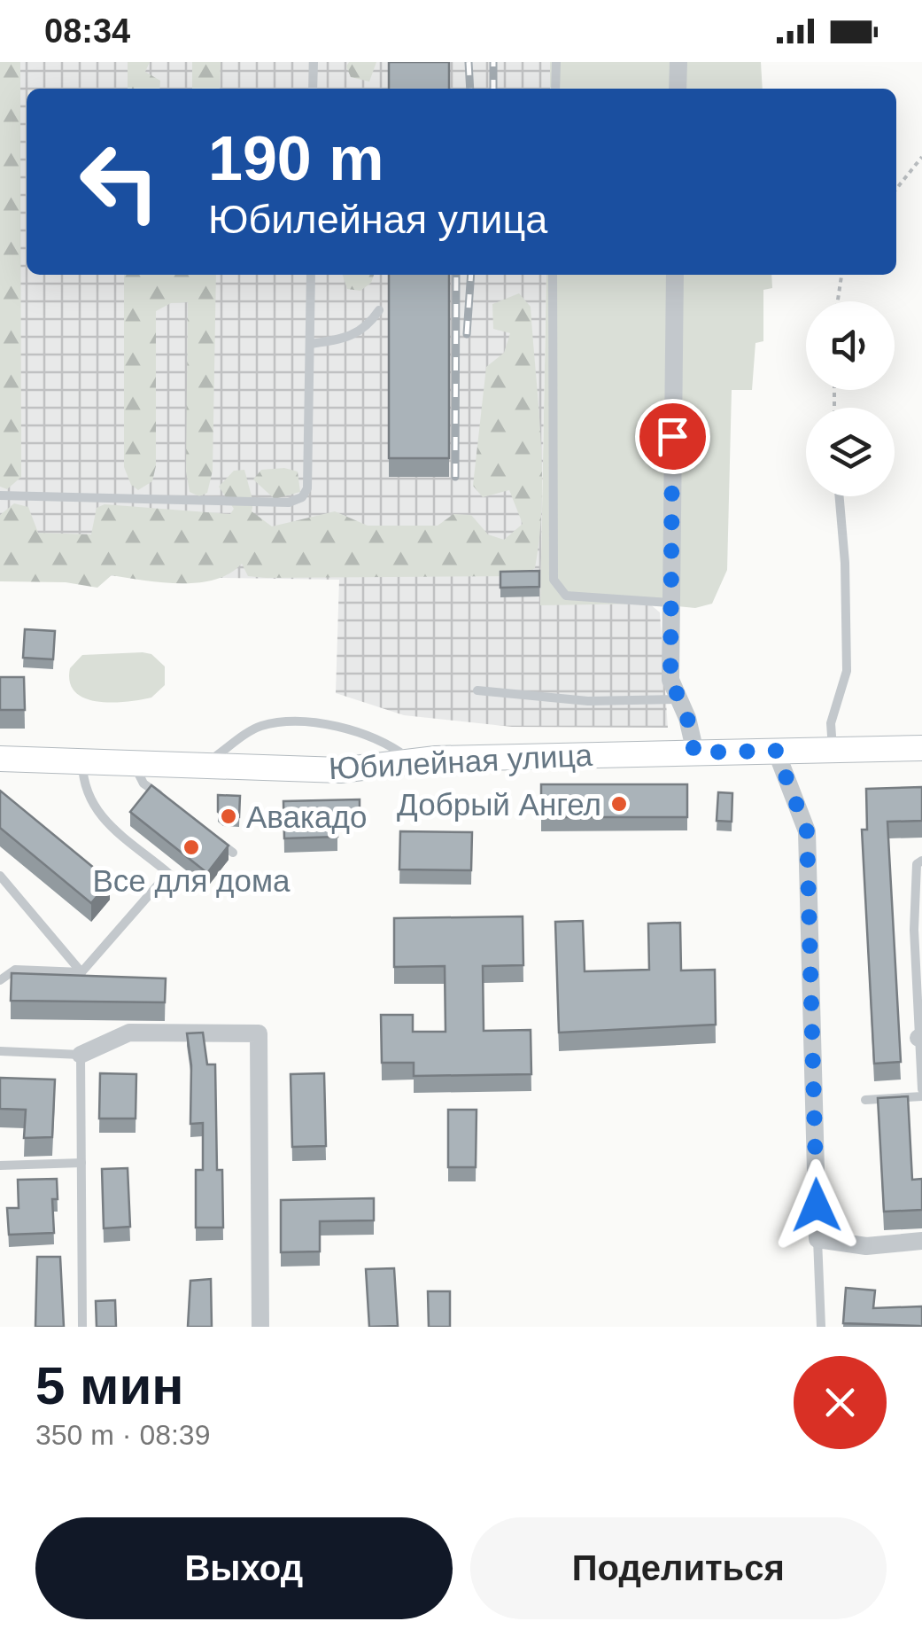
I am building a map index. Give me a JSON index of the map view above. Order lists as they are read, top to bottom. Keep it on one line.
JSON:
{"streets":{"street":["Юбилейная улица"]},"places":["Добрый Ангел","Авакадо","Все для дома"],"page":{"status":"08:34","turn":["190 m","Юбилейная улица"],"heading":["5 мин","350 m · 08:39"],"buttons":["Выход","Поделиться"]}}
